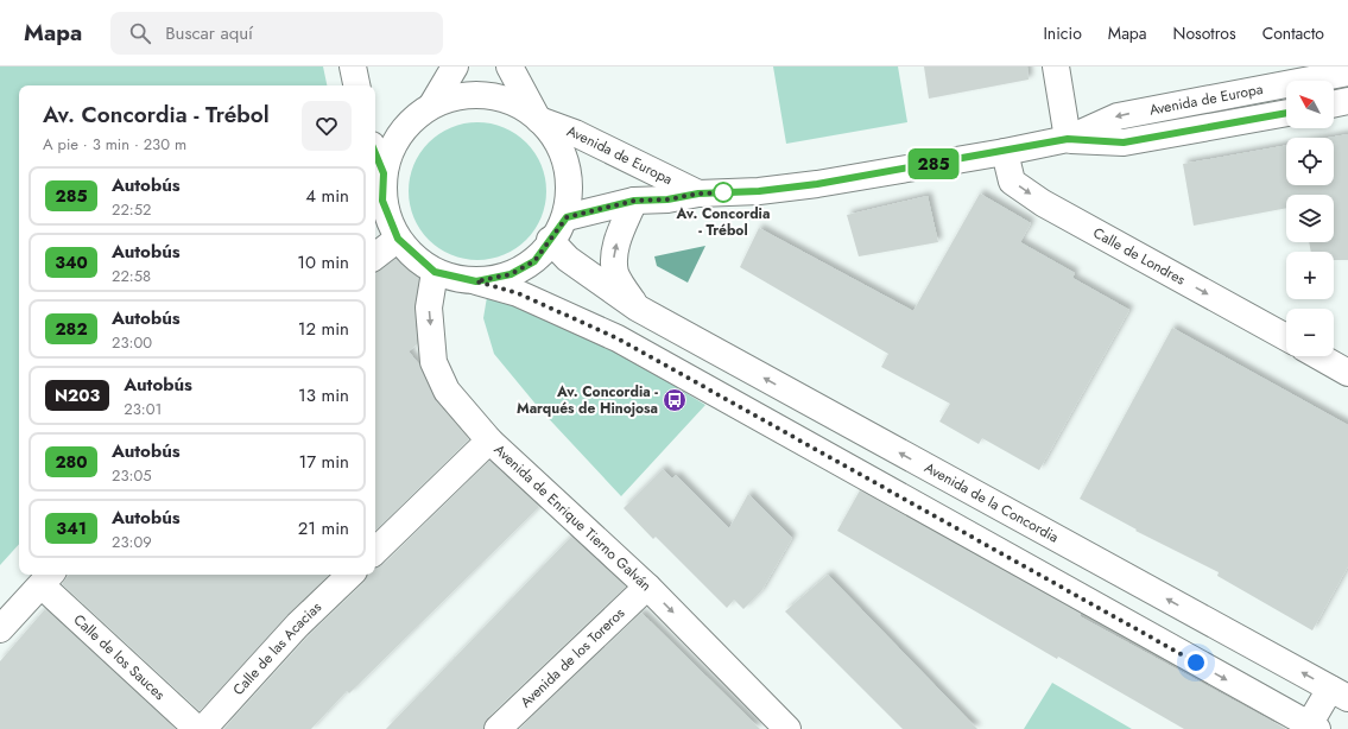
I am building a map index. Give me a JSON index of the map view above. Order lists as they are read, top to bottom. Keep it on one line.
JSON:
{"streets":{"street":["Avenida de Europa","Calle de Londres","Avenida de la Concordia","Avenida de Enrique Tierno Galván","Calle de las Acacias","Calle de los Sauces","Avenida de los Toreros"]},"crossings":[["Avenida de Europa","Calle de Londres"],["Avenida de Europa","Avenida de la Concordia"],["Avenida de Enrique Tierno Galván","Avenida de los Toreros"]],"one_way":["Calle de Londres","Avenida de Enrique Tierno Galván"],"places":{"other":["Av. Concordia - Trébol"],"bus stop":["Av. Concordia - Marqués de Hinojosa"]},"lines":["bus line 285"],"north":"top left","page":{"header":"Mapa","search":"Buscar aquí","nav":["Inicio","Mapa","Nosotros","Contacto"],"on_map":"285","map_buttons":["+","−"],"heading":["Av. Concordia - Trébol","A pie · 3 min · 230 m"],"list":[{"mark":"285","name":"Autobús","note":"22:52","value":"4 min"},{"mark":"340","name":"Autobús","note":"22:58","value":"10 min"},{"mark":"282","name":"Autobús","note":"23:00","value":"12 min"},{"mark":"N203","name":"Autobús","note":"23:01","value":"13 min"},{"mark":"280","name":"Autobús","note":"23:05","value":"17 min"},{"mark":"341","name":"Autobús","note":"23:09","value":"21 min"}]}}
